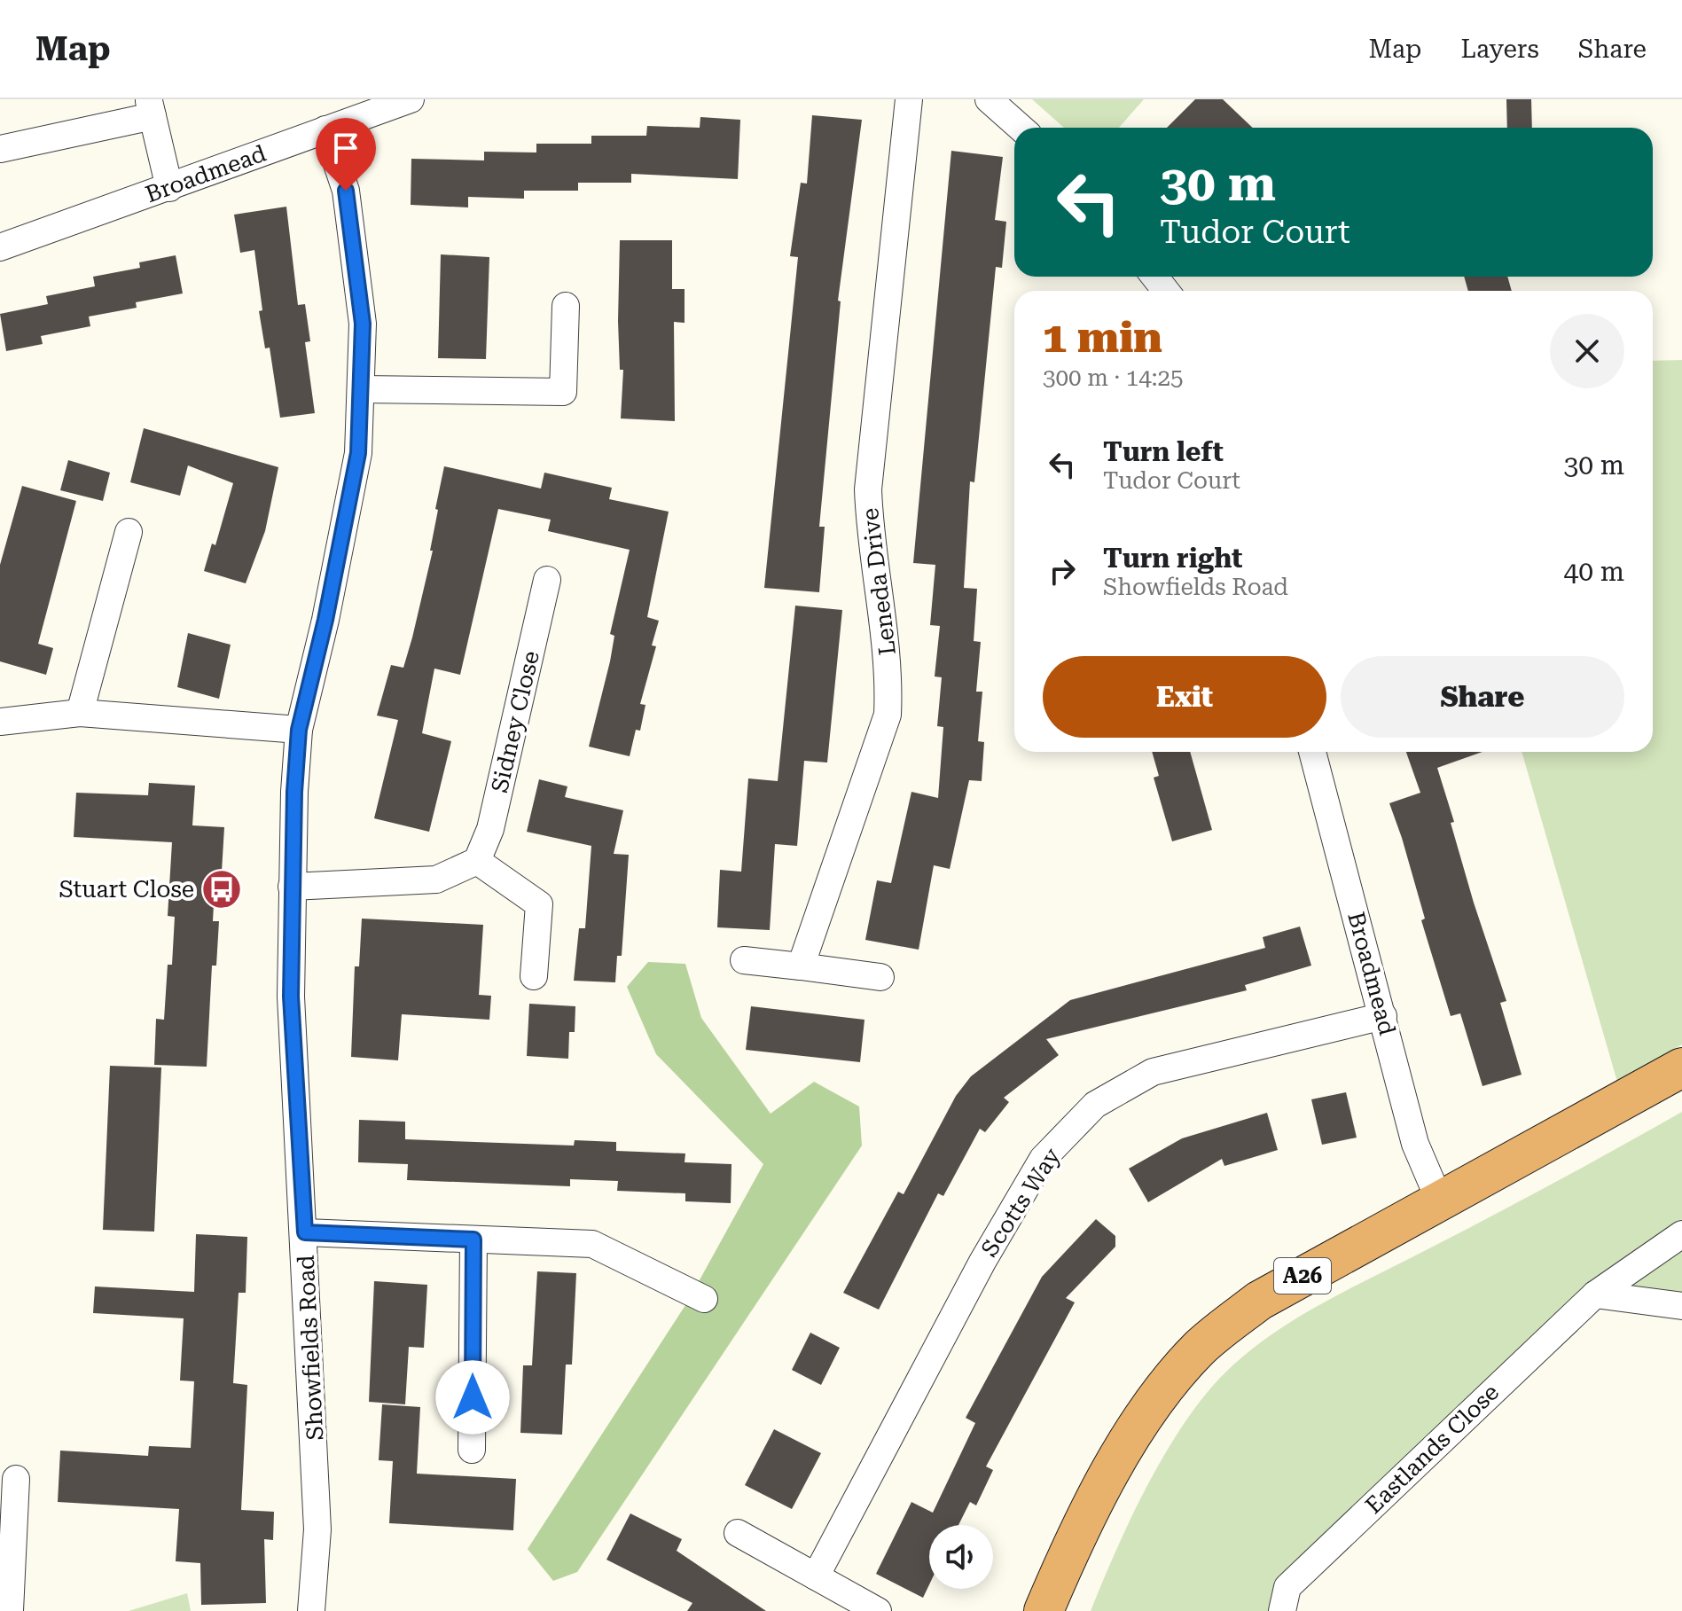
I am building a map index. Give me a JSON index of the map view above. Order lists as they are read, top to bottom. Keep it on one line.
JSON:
{"streets":{"highway":["A26"],"street":["Broadmead","Leneda Drive","Sidney Close","Scotts Way","Showfields Road","Eastlands Close"]},"crossings":[["Broadmead","Scotts Way"],["Broadmead","A26"],["Broadmead","Showfields Road"]],"places":{"bus stop":["Stuart Close"]},"page":{"header":"Map","nav":["Map","Layers","Share"],"turn":["30 m","Tudor Court"],"heading":["1 min","300 m · 14:25"],"list":[{"name":"Turn left","note":"Tudor Court","value":"30 m"},{"name":"Turn right","note":"Showfields Road","value":"40 m"}],"buttons":["Exit","Share"]}}
